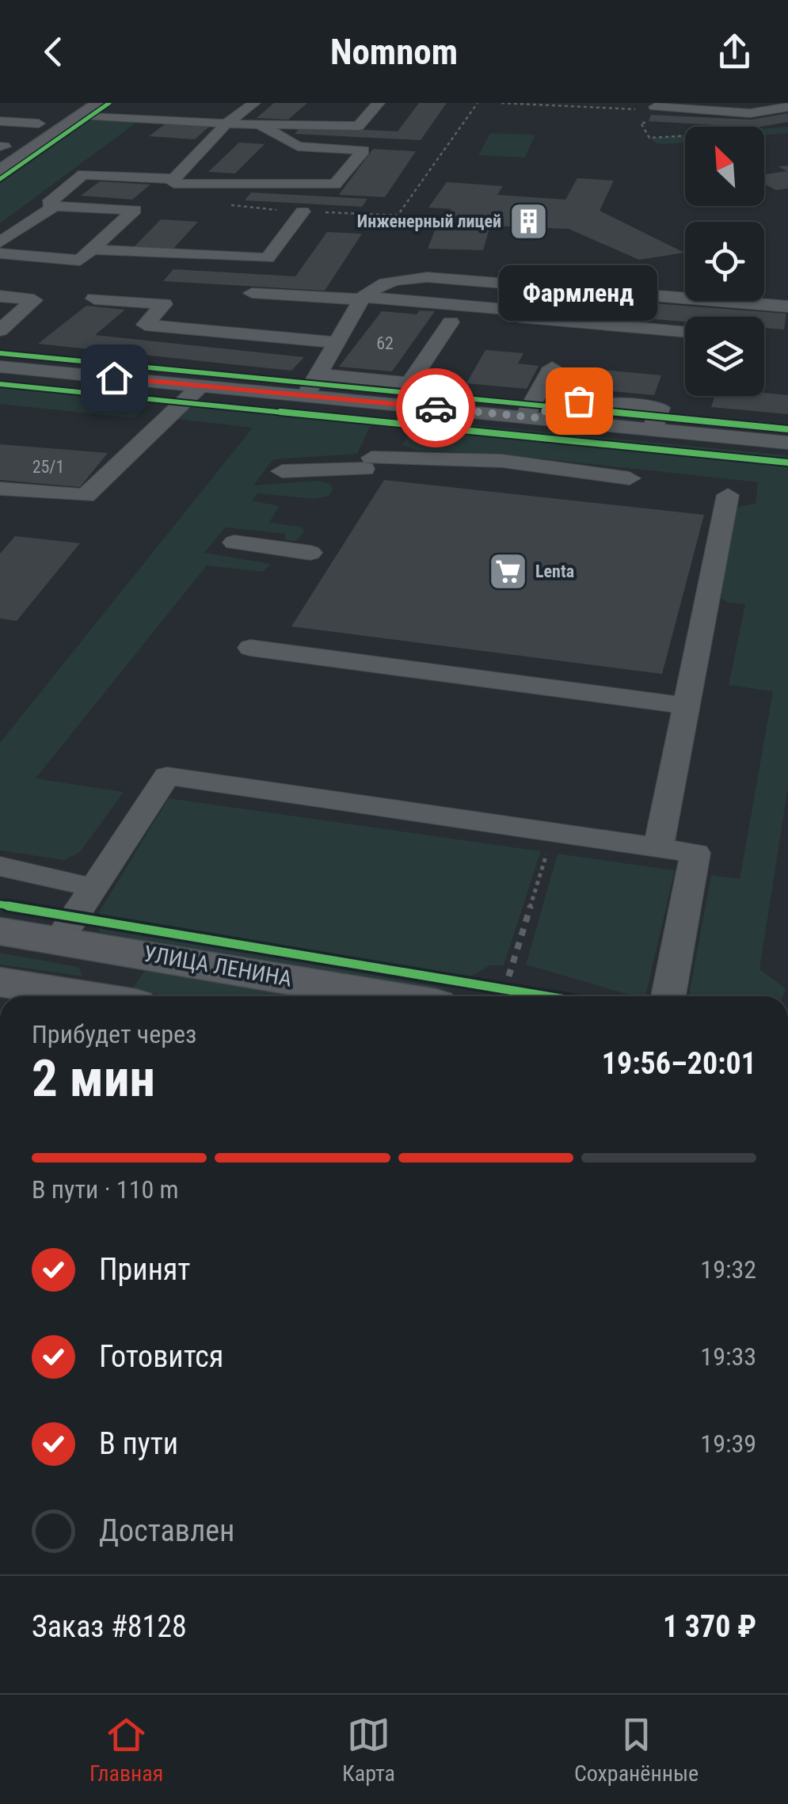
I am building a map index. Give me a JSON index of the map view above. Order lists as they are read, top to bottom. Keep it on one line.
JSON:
{"streets":{"main road":["УЛИЦА ЛЕНИНА"]},"places":{"building":["Инженерный лицей"],"other":["Фармленд"],"supermarket":["Lenta"]},"house_numbers":["62","25/1"],"north":"top left","page":{"header":"Nomnom","bubble":"Фармленд","heading":["2 мин","Прибудет через","19:56–20:01"],"panel":["Заказ #8128","1 370 ₽"],"bar":"В пути · 110 m","list":[["Принят","19:32"],["Готовится","19:33"],["В пути","19:39"],"Доставлен"],"tabs":["Главная","Карта","Сохранённые"]}}
